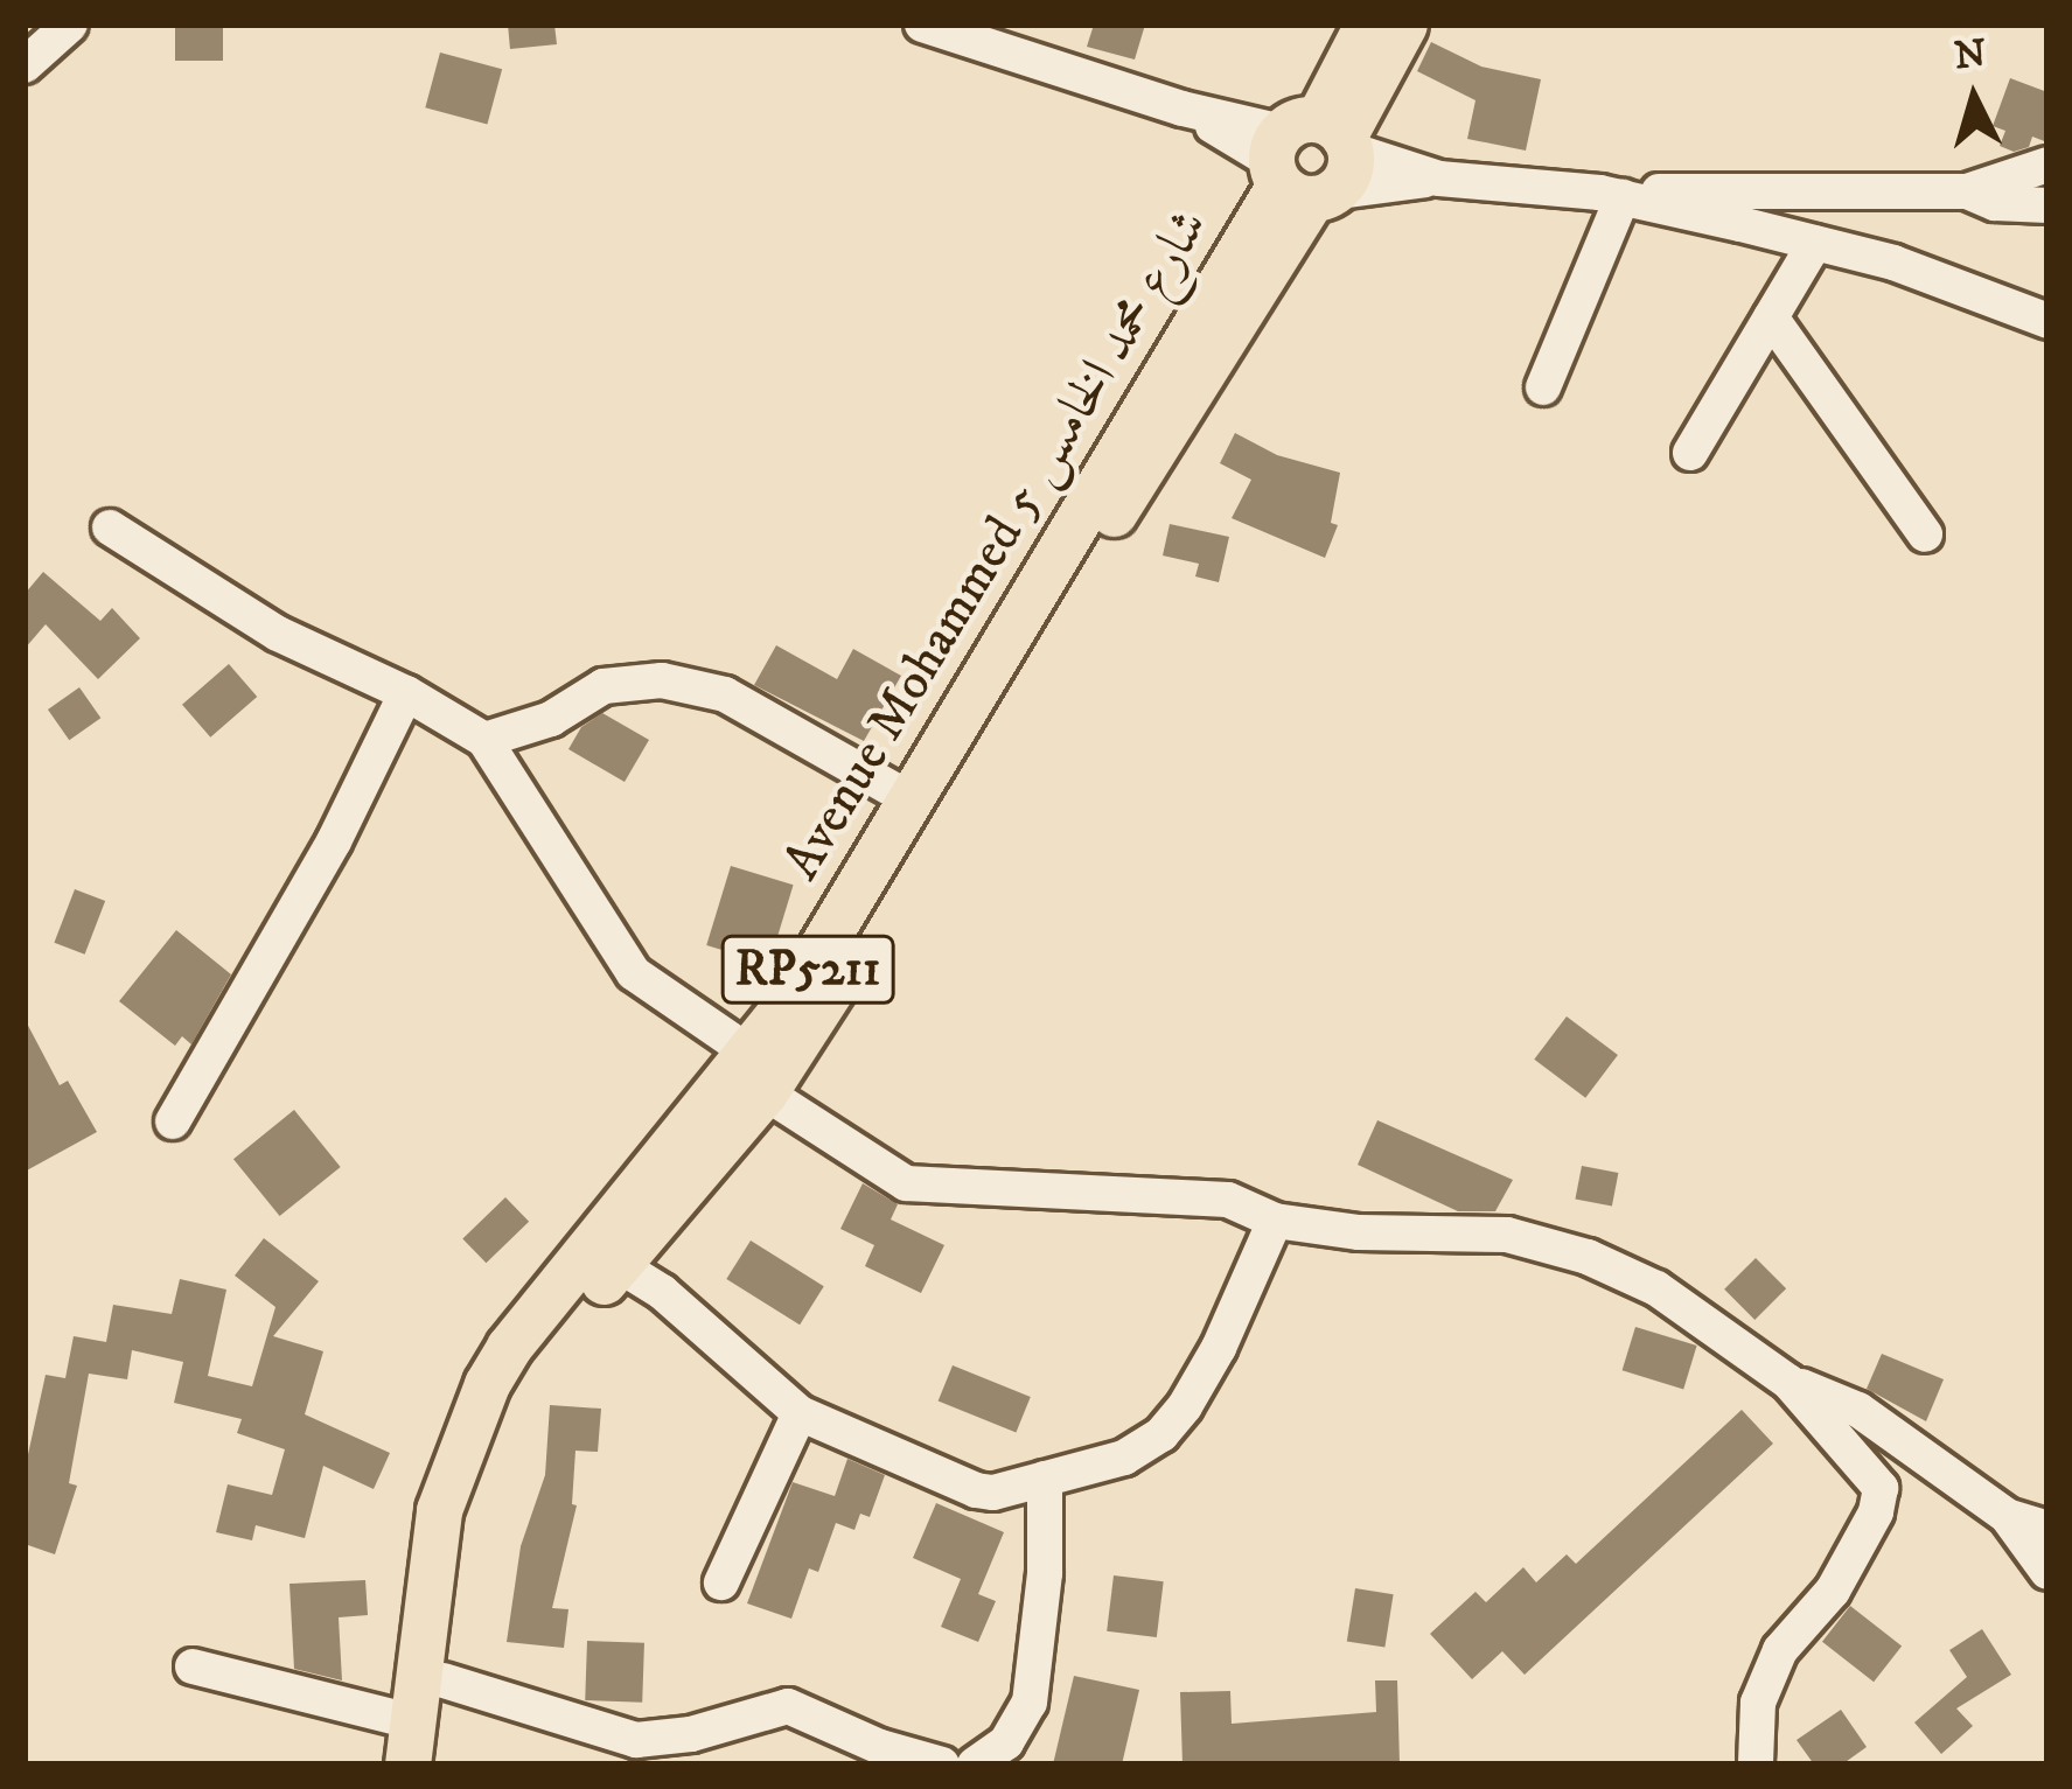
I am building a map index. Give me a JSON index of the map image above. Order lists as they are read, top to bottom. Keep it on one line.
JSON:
{"streets":{"main road":["Avenue Mohammed 5 شارع محمد الخامس","RP5211"]},"north":"top"}
